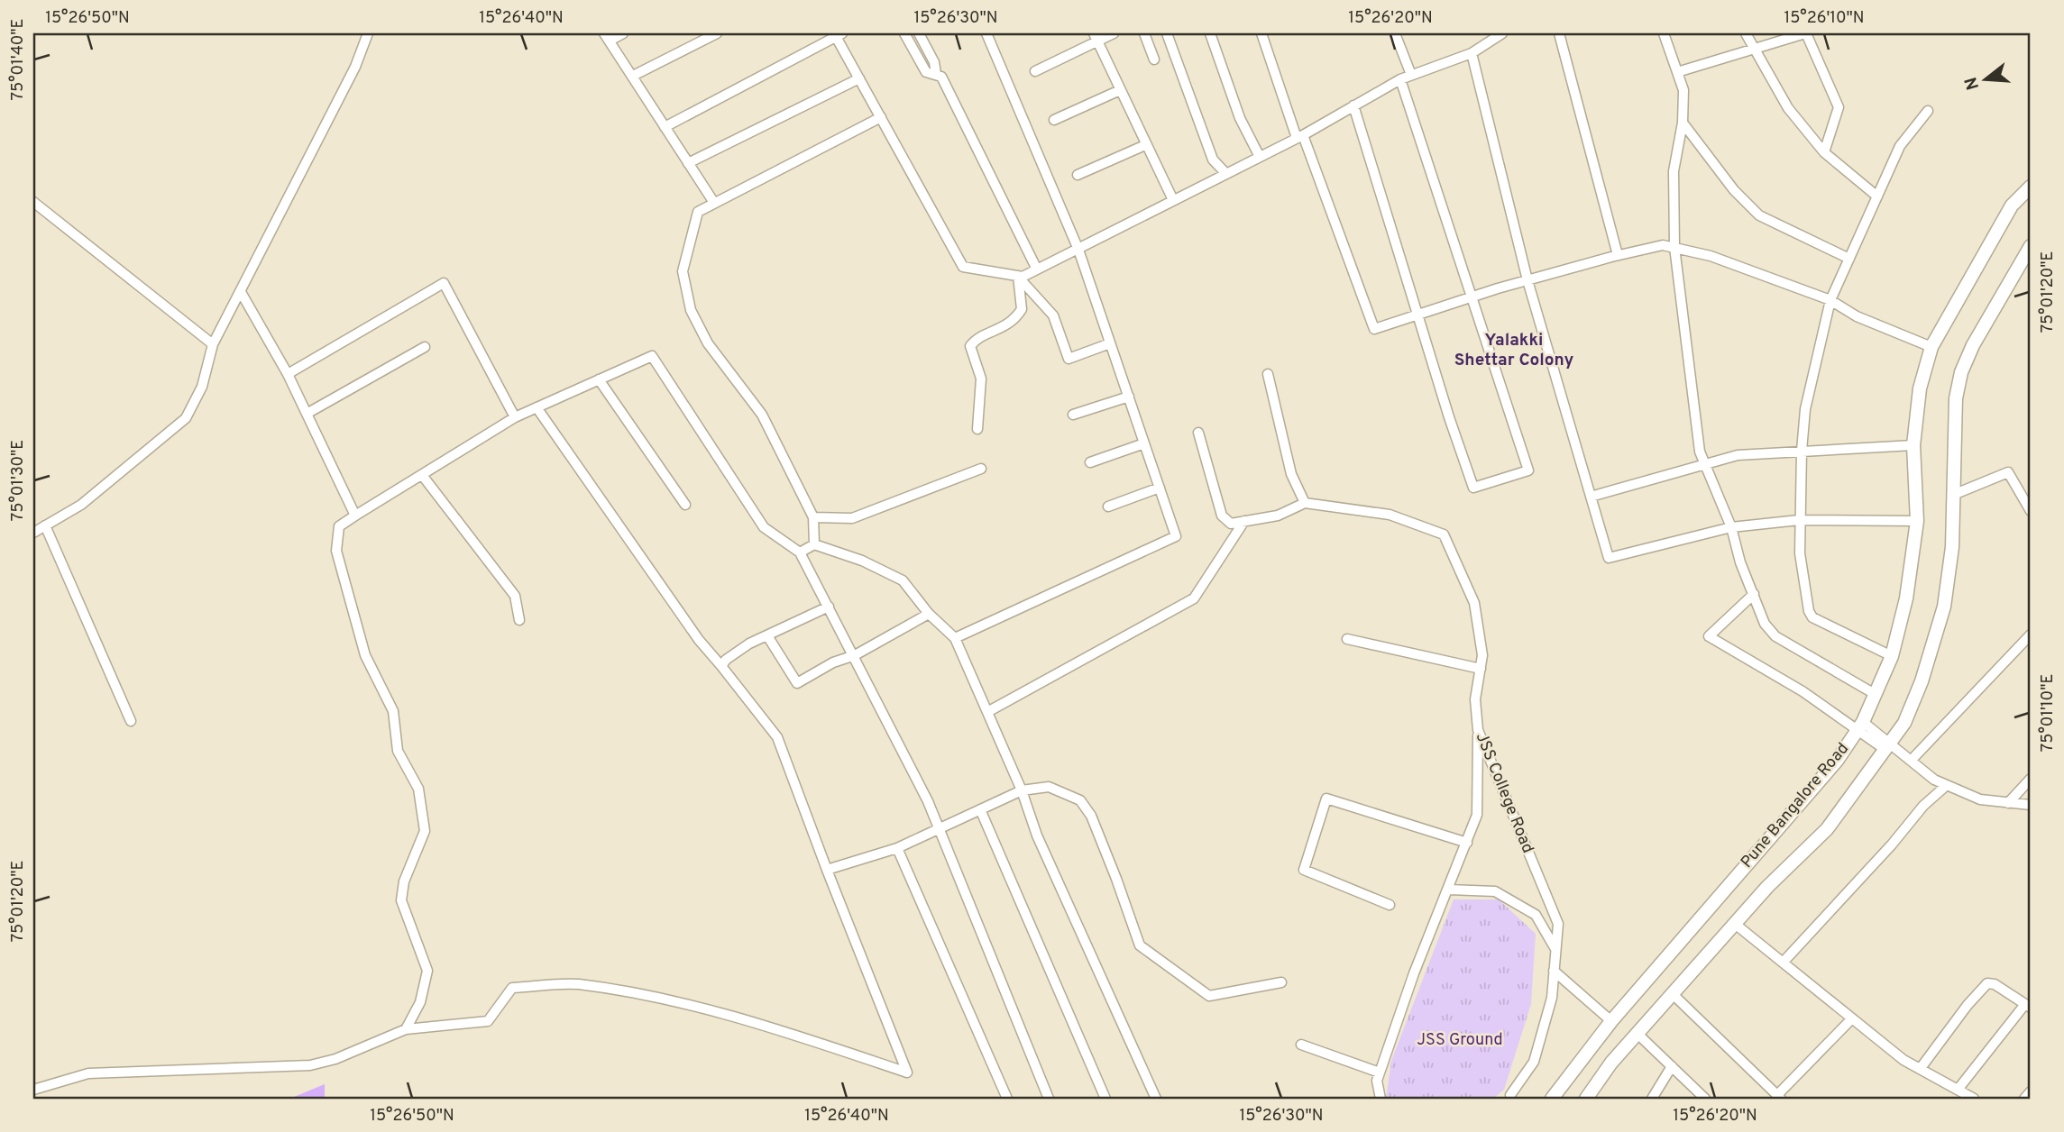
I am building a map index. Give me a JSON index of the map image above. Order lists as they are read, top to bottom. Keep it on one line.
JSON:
{"streets":{"main road":["Pune Bangalore Road"],"street":["JSS College Road"]},"districts":["Yalakki Shettar Colony"],"parks":["JSS Ground"],"north":"left","coordinates":["15°26'50\"N","15°26'40\"N","15°26'30\"N","15°26'20\"N","15°26'10\"N","75°01'40\"E","75°01'20\"E","75°01'30\"E","75°01'10\"E"]}
